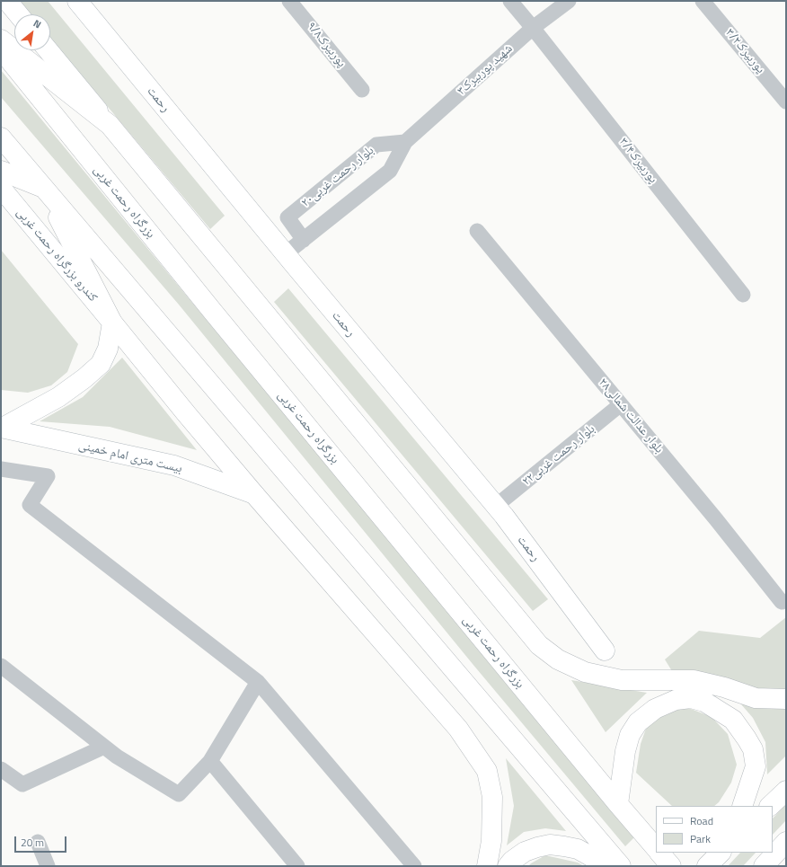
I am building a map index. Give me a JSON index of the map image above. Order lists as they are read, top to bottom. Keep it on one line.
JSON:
{"streets":{"main road":["رحمت","بزرگراه رحمت غربی","کندرو بزرگراه رحمت غربی","بیست متری امام خمینی"],"street":["پوربیرک۹/۸","پوربیرک۳/۲","شهید پوربیرک۳","پوربیرک۳/۴","بلوار رحمت غربی۲۰","بلوار عدالت شمالی۲۸","بلوار رحمت غربی۲۲"]},"crossings":[["شهید پوربیرک۳","پوربیرک۳/۴"],["شهید پوربیرک۳","بلوار رحمت غربی۲۰"],["رحمت","بلوار رحمت غربی۲۲"],["کندرو بزرگراه رحمت غربی","بیست متری امام خمینی"],["بلوار عدالت شمالی۲۸","بلوار رحمت غربی۲۲"]],"legend":["Road","Park"],"scale_bar":"20 m","north":"top right"}
